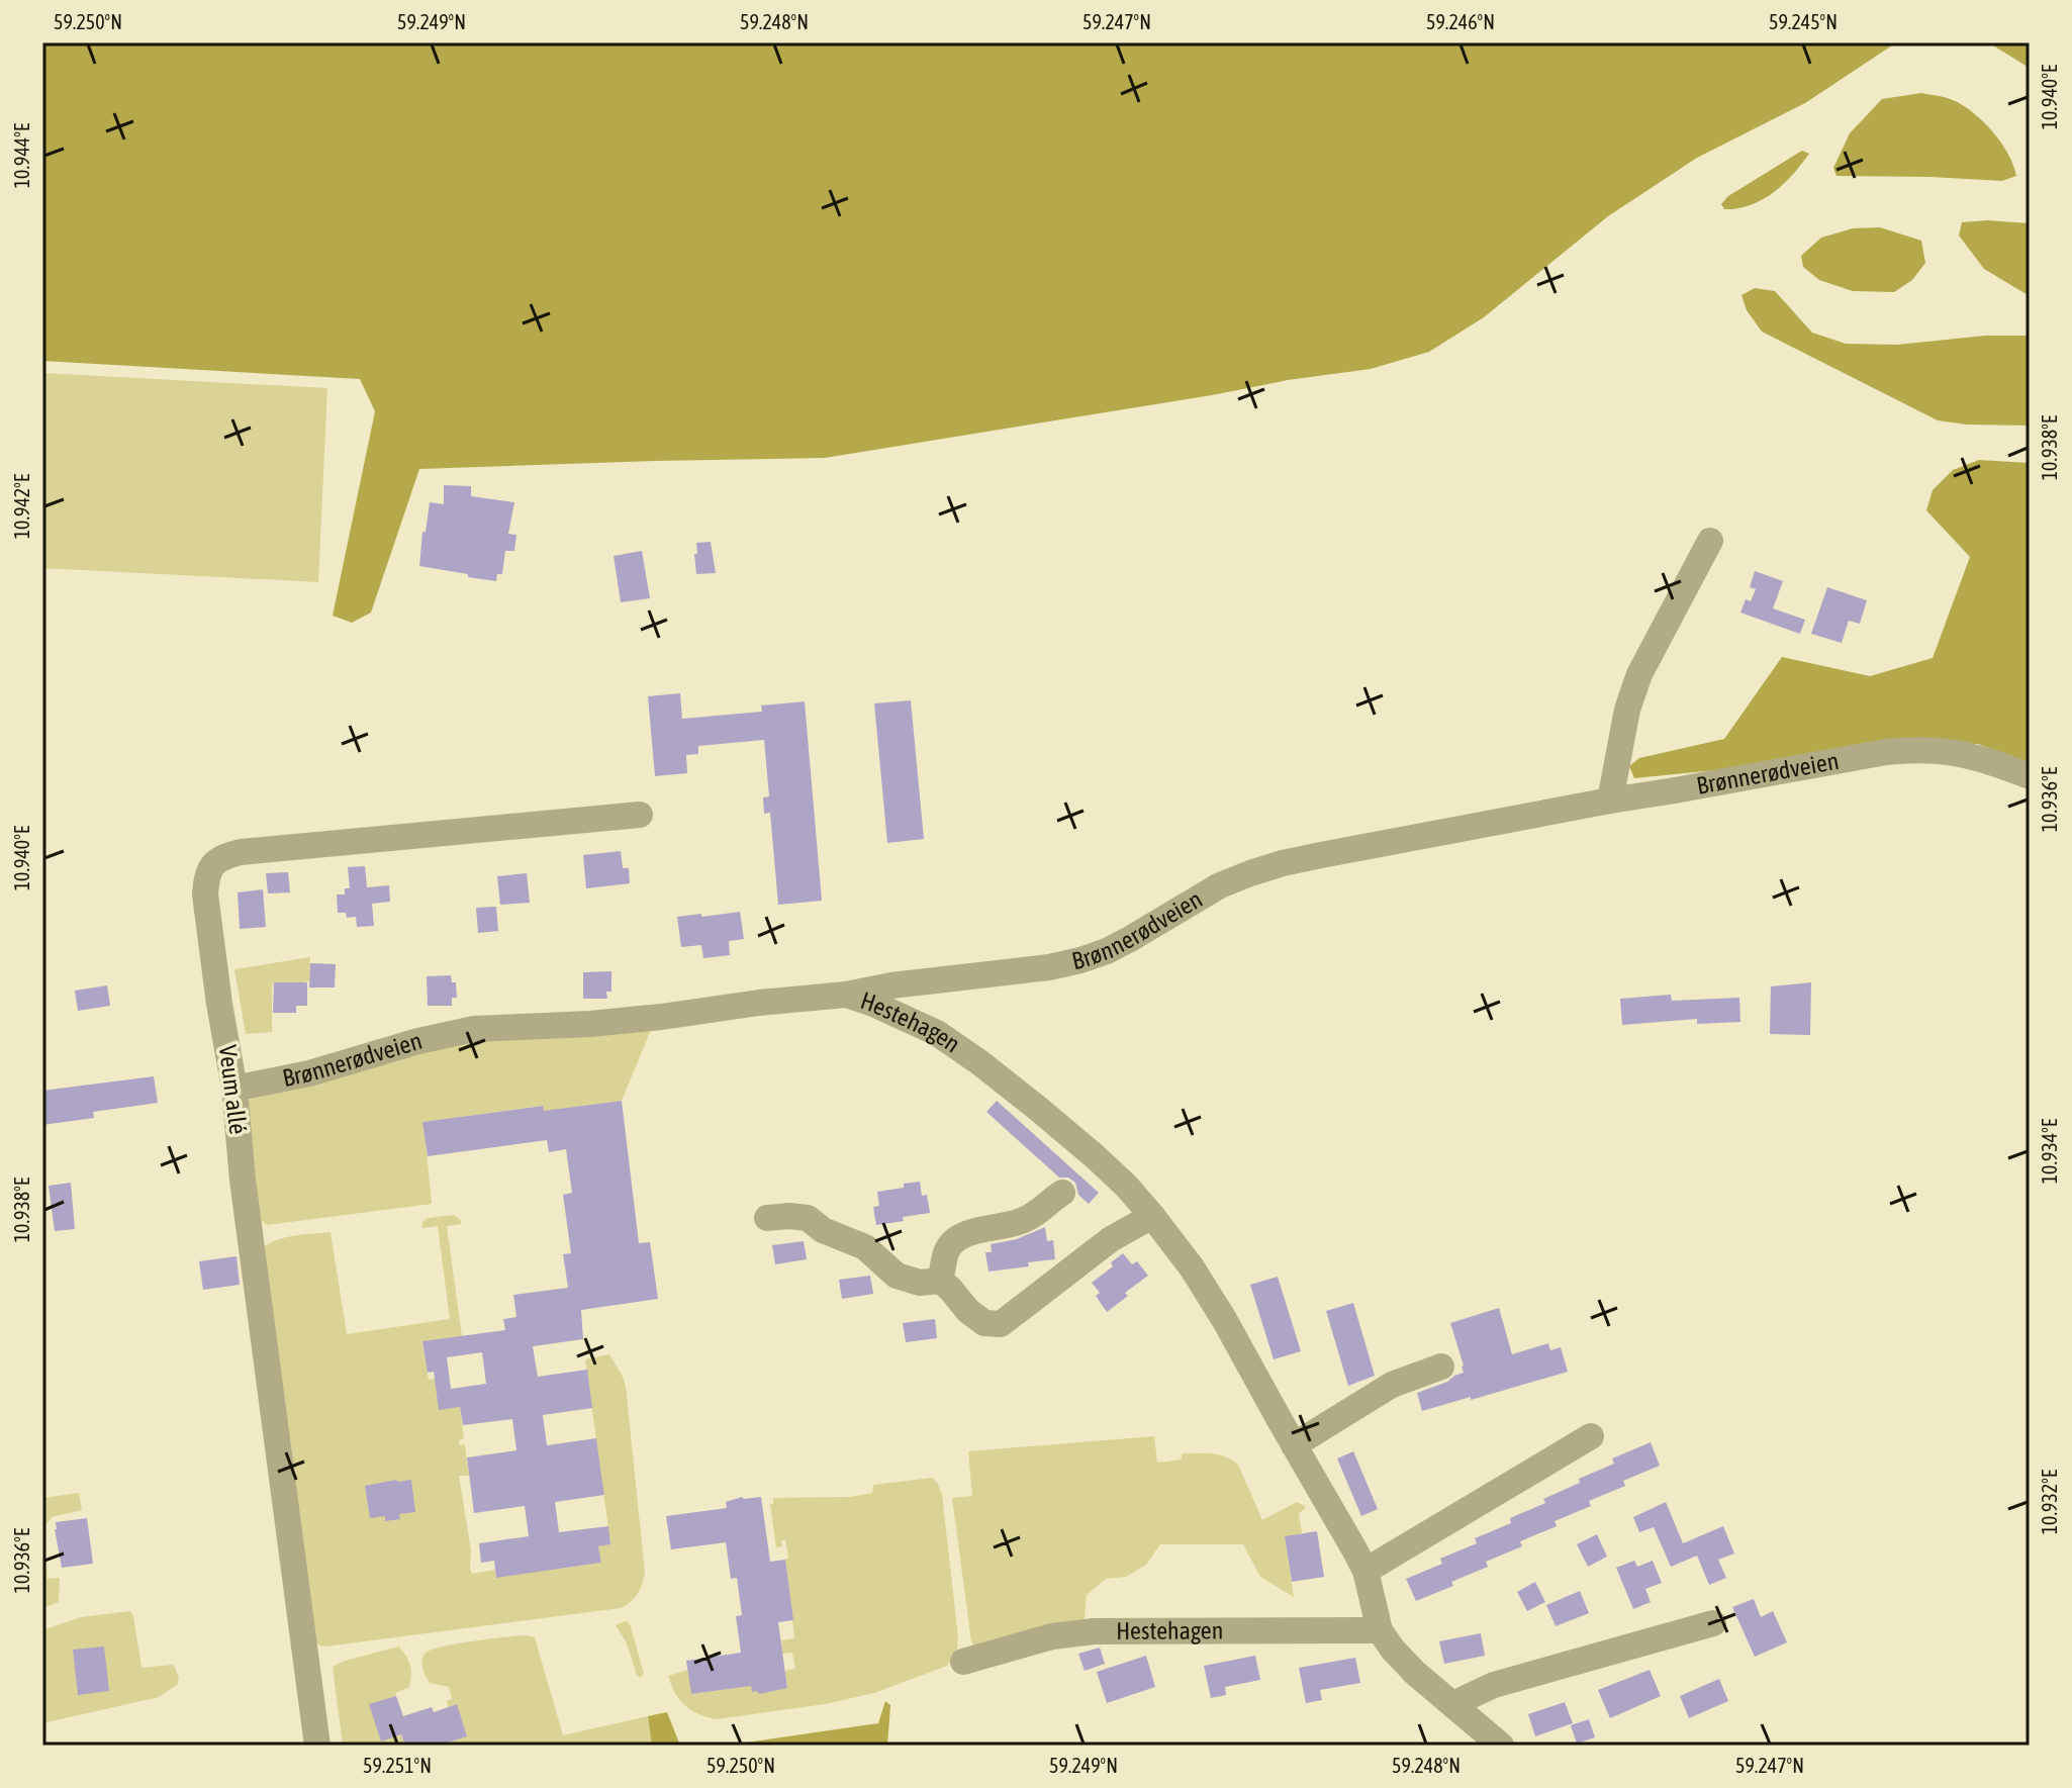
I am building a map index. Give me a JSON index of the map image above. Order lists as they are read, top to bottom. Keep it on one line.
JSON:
{"streets":{"street":["Brønnerødveien","Hestehagen","Veum allé"]},"crossings":[["Brønnerødveien","Hestehagen"],["Brønnerødveien","Veum allé"]],"coordinates":["59.250°N","59.249°N","59.248°N","59.247°N","59.246°N","59.245°N","10.940°E","10.944°E","10.938°E","10.942°E","10.936°E","10.934°E","10.932°E","59.251°N"]}
